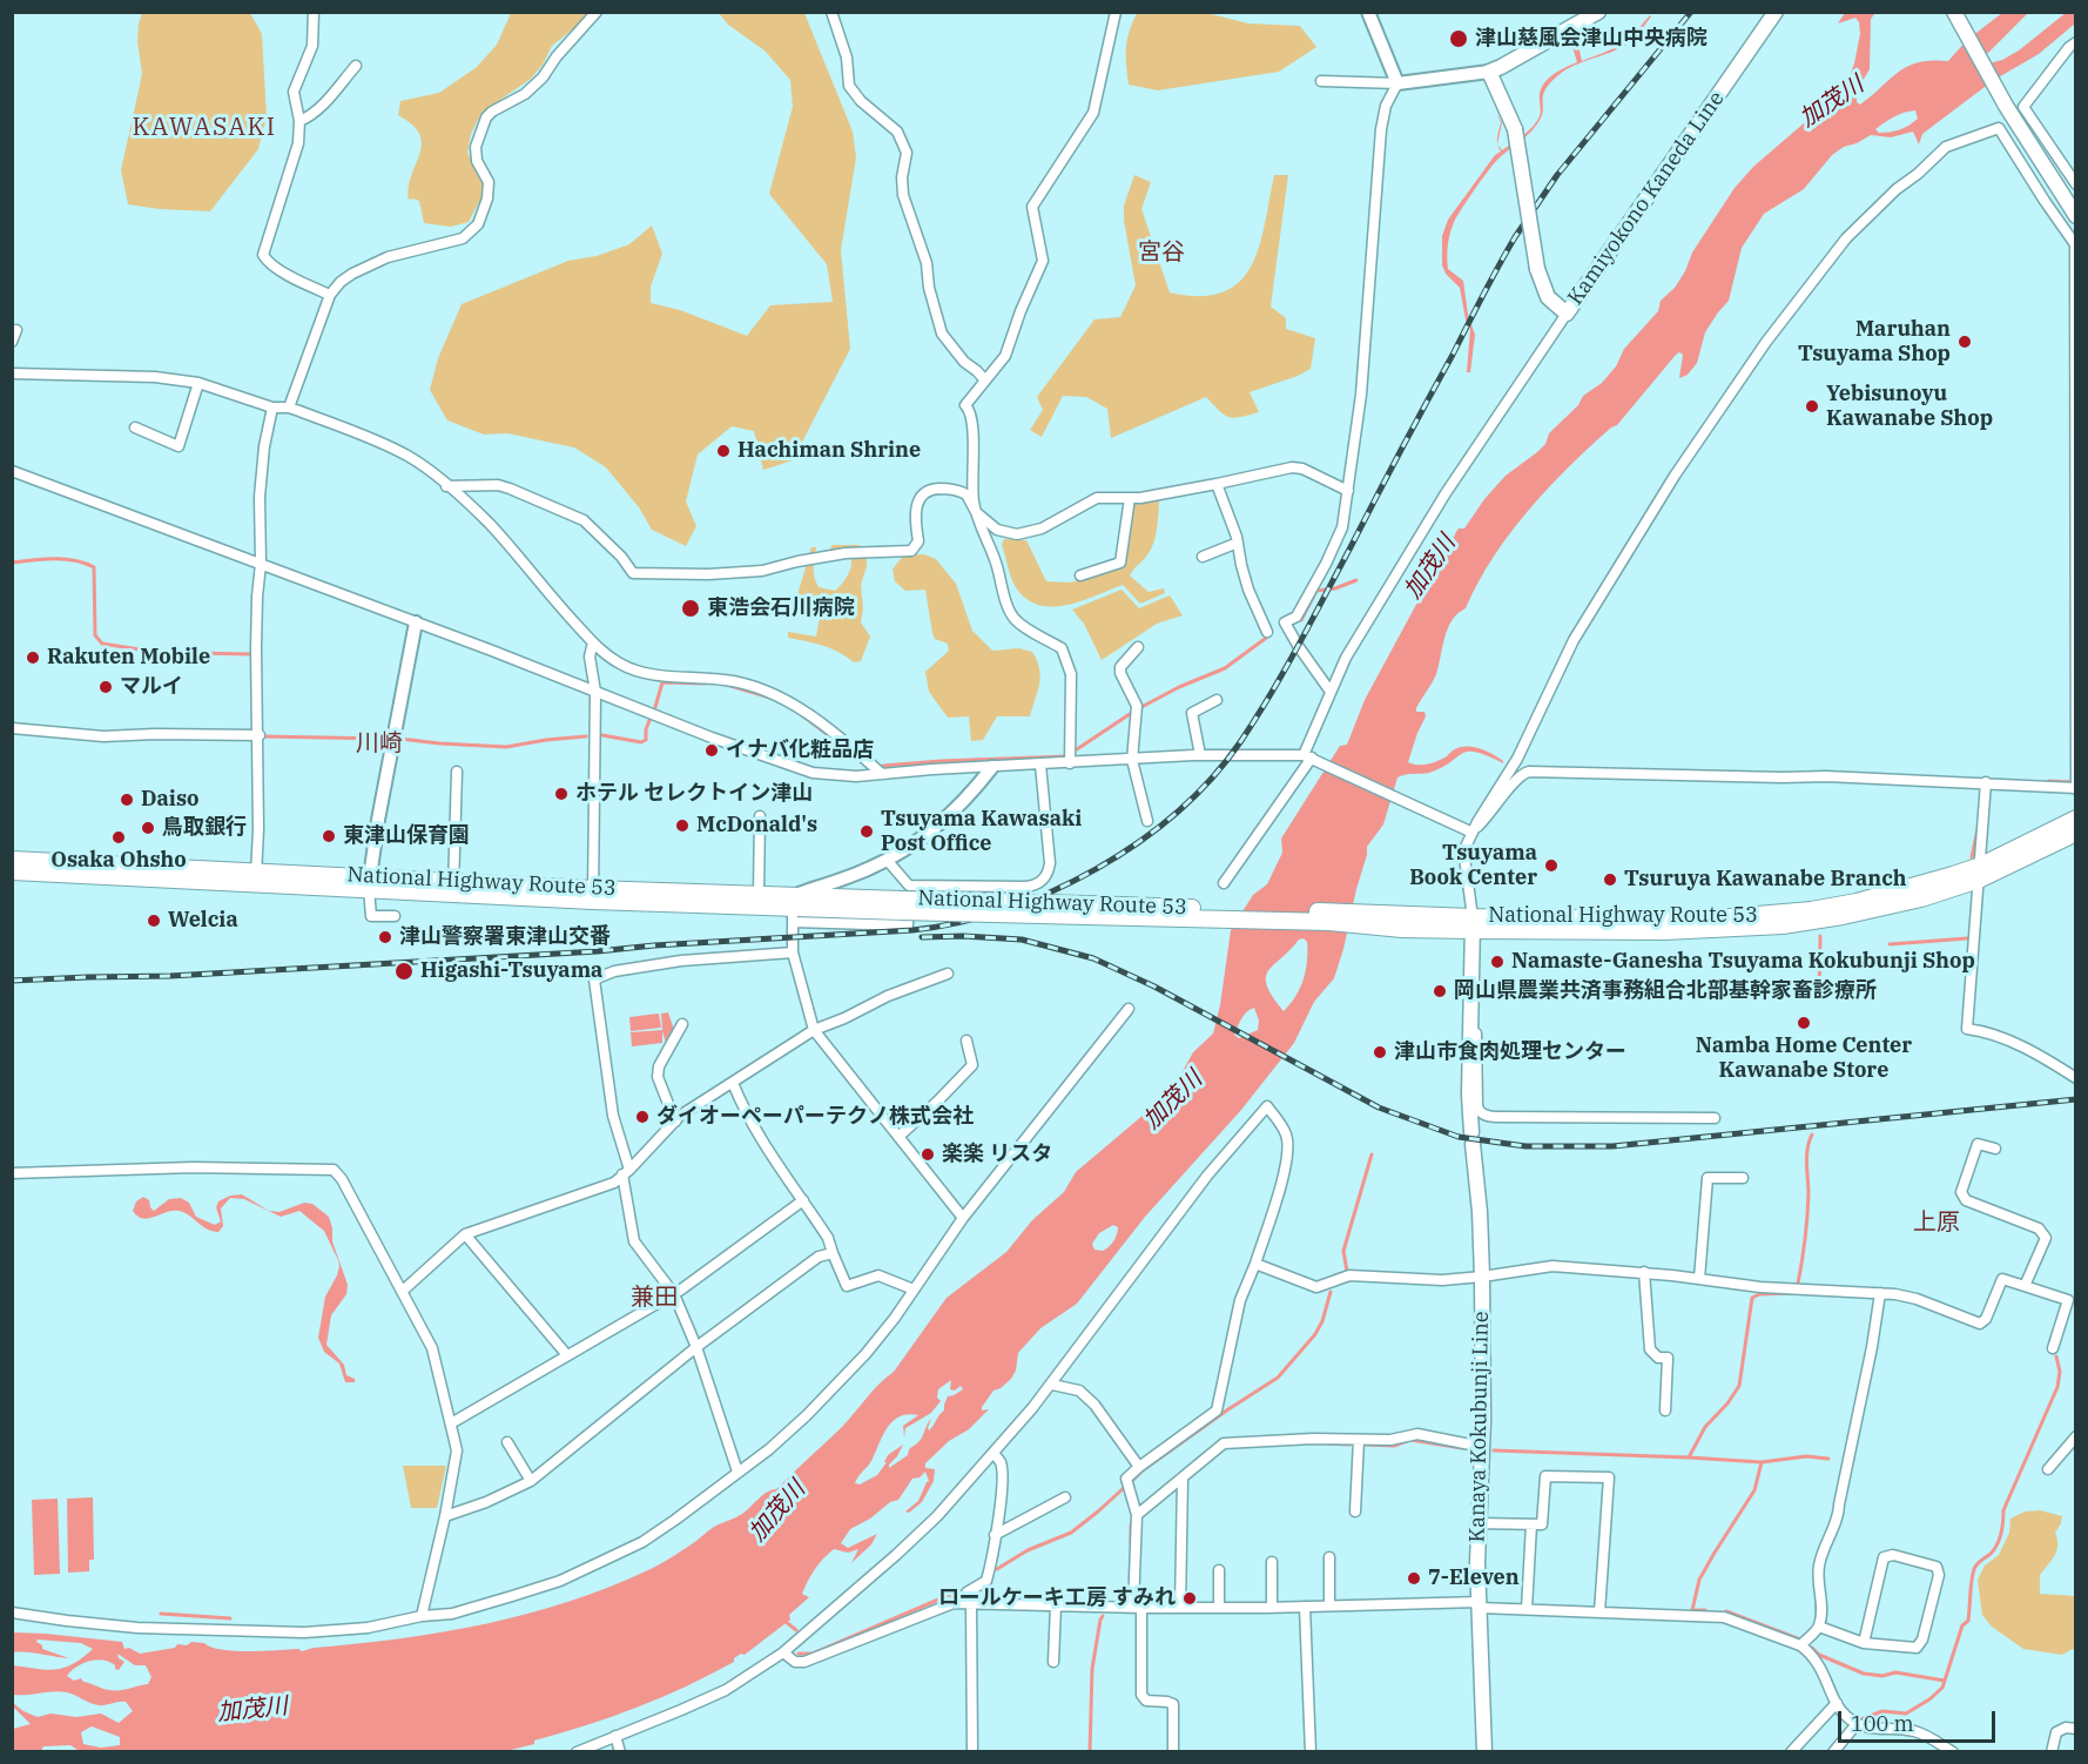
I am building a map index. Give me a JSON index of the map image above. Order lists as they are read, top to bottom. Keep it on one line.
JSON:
{"streets":{"highway":["National Highway Route 53"],"main road":["Kamiyokono Kaneda Line","Kanaya Kokubunji Line"]},"crossings":[["National Highway Route 53","Kanaya Kokubunji Line"]],"districts":["KAWASAKI","宮谷","川崎","上原","兼田"],"water":["加茂川"],"places":["津山慈風会津山中央病院","Maruhan Tsuyama Shop","Yebisunoyu Kawanabe Shop","Hachiman Shrine","東浩会石川病院","Rakuten Mobile","マルイ","イナバ化粧品店","ホテル セレクトイン津山","Daiso","McDonald's","鳥取銀行","Tsuyama Kawasaki Post Office","東津山保育園","Osaka Ohsho","Tsuyama Book Center","Tsuruya Kawanabe Branch","Welcia","津山警察署東津山交番","Namaste-Ganesha Tsuyama Kokubunji Shop","Higashi-Tsuyama","岡山県農業共済事務組合北部基幹家畜診療所","Namba Home Center Kawanabe Store","津山市食肉処理センター","ダイオーペーパーテクノ株式会社","楽楽 リスタ","7-Eleven","ロールケーキ工房 すみれ"],"scale_bar":"100 m"}
